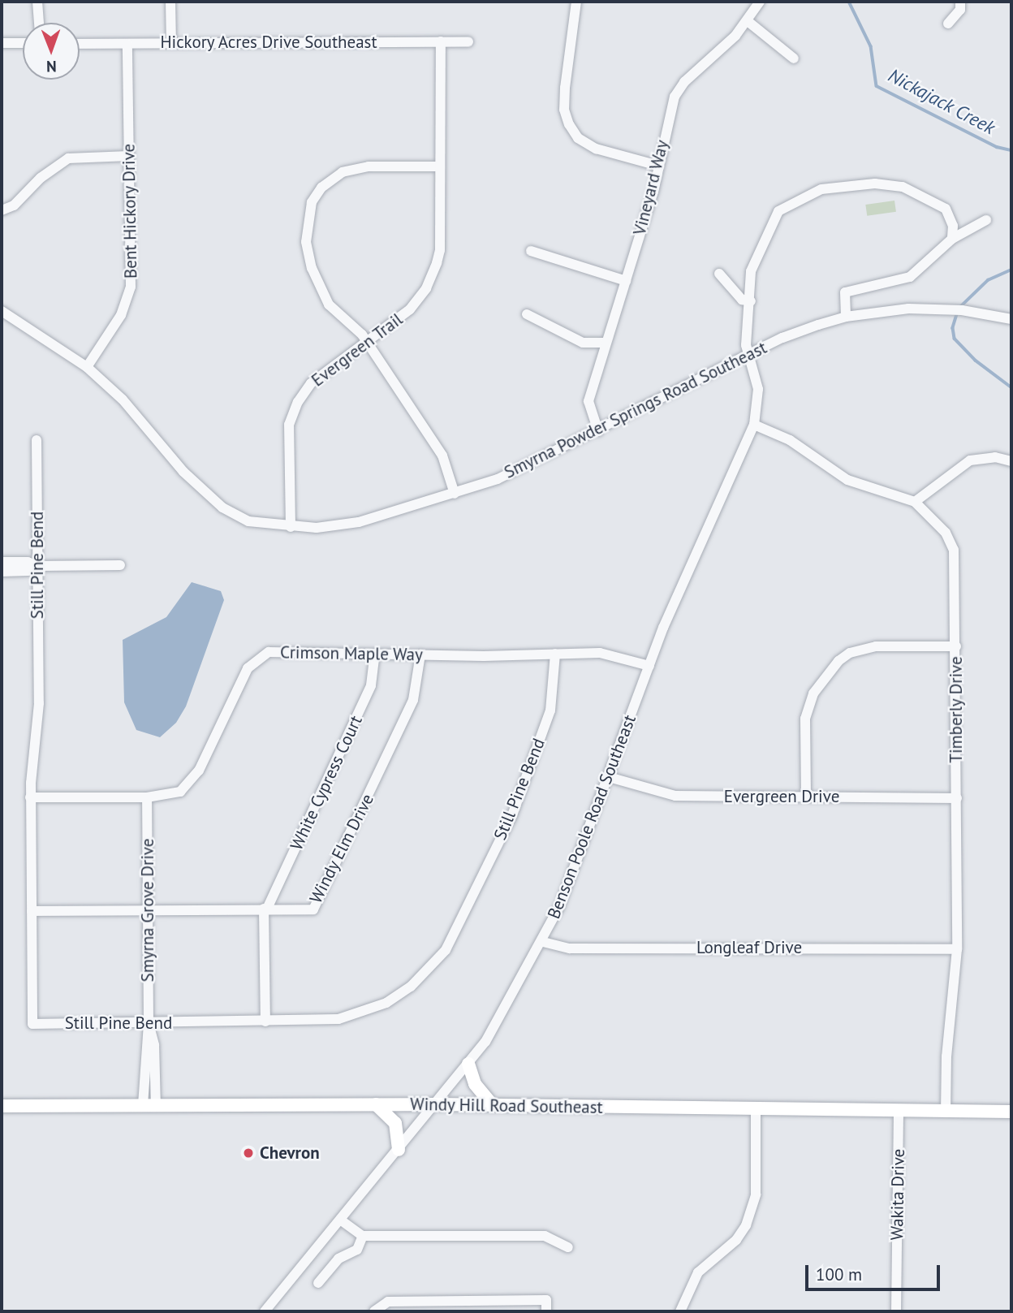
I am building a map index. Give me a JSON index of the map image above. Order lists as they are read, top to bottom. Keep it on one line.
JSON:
{"streets":{"main road":["Windy Hill Road Southeast"],"street":["Hickory Acres Drive Southeast","Vineyard Way","Bent Hickory Drive","Evergreen Trail","Smyrna Powder Springs Road Southeast","Still Pine Bend","Crimson Maple Way","Timberly Drive","White Cypress Court","Evergreen Drive","Benson Poole Road Southeast","Windy Elm Drive","Smyrna Grove Drive","Longleaf Drive","Wakita Drive"]},"crossings":[["Hickory Acres Drive Southeast","Bent Hickory Drive"],["Hickory Acres Drive Southeast","Evergreen Trail"],["Vineyard Way","Smyrna Powder Springs Road Southeast"],["Bent Hickory Drive","Smyrna Powder Springs Road Southeast"],["Evergreen Trail","Smyrna Powder Springs Road Southeast"],["Smyrna Powder Springs Road Southeast","Benson Poole Road Southeast"],["Still Pine Bend","Crimson Maple Way"],["Still Pine Bend","Windy Elm Drive"],["Still Pine Bend","Smyrna Grove Drive"],["Crimson Maple Way","White Cypress Court"],["Crimson Maple Way","Benson Poole Road Southeast"],["Crimson Maple Way","Windy Elm Drive"],["Crimson Maple Way","Smyrna Grove Drive"],["Timberly Drive","Evergreen Drive"],["Timberly Drive","Benson Poole Road Southeast"],["Timberly Drive","Longleaf Drive"],["Timberly Drive","Windy Hill Road Southeast"],["White Cypress Court","Windy Elm Drive"],["Evergreen Drive","Benson Poole Road Southeast"],["Benson Poole Road Southeast","Longleaf Drive"],["Benson Poole Road Southeast","Windy Hill Road Southeast"],["Windy Elm Drive","Smyrna Grove Drive"],["Smyrna Grove Drive","Windy Hill Road Southeast"],["Windy Hill Road Southeast","Wakita Drive"]],"water":["Nickajack Creek"],"places":["Chevron"],"scale_bar":"100 m","north":"bottom"}
